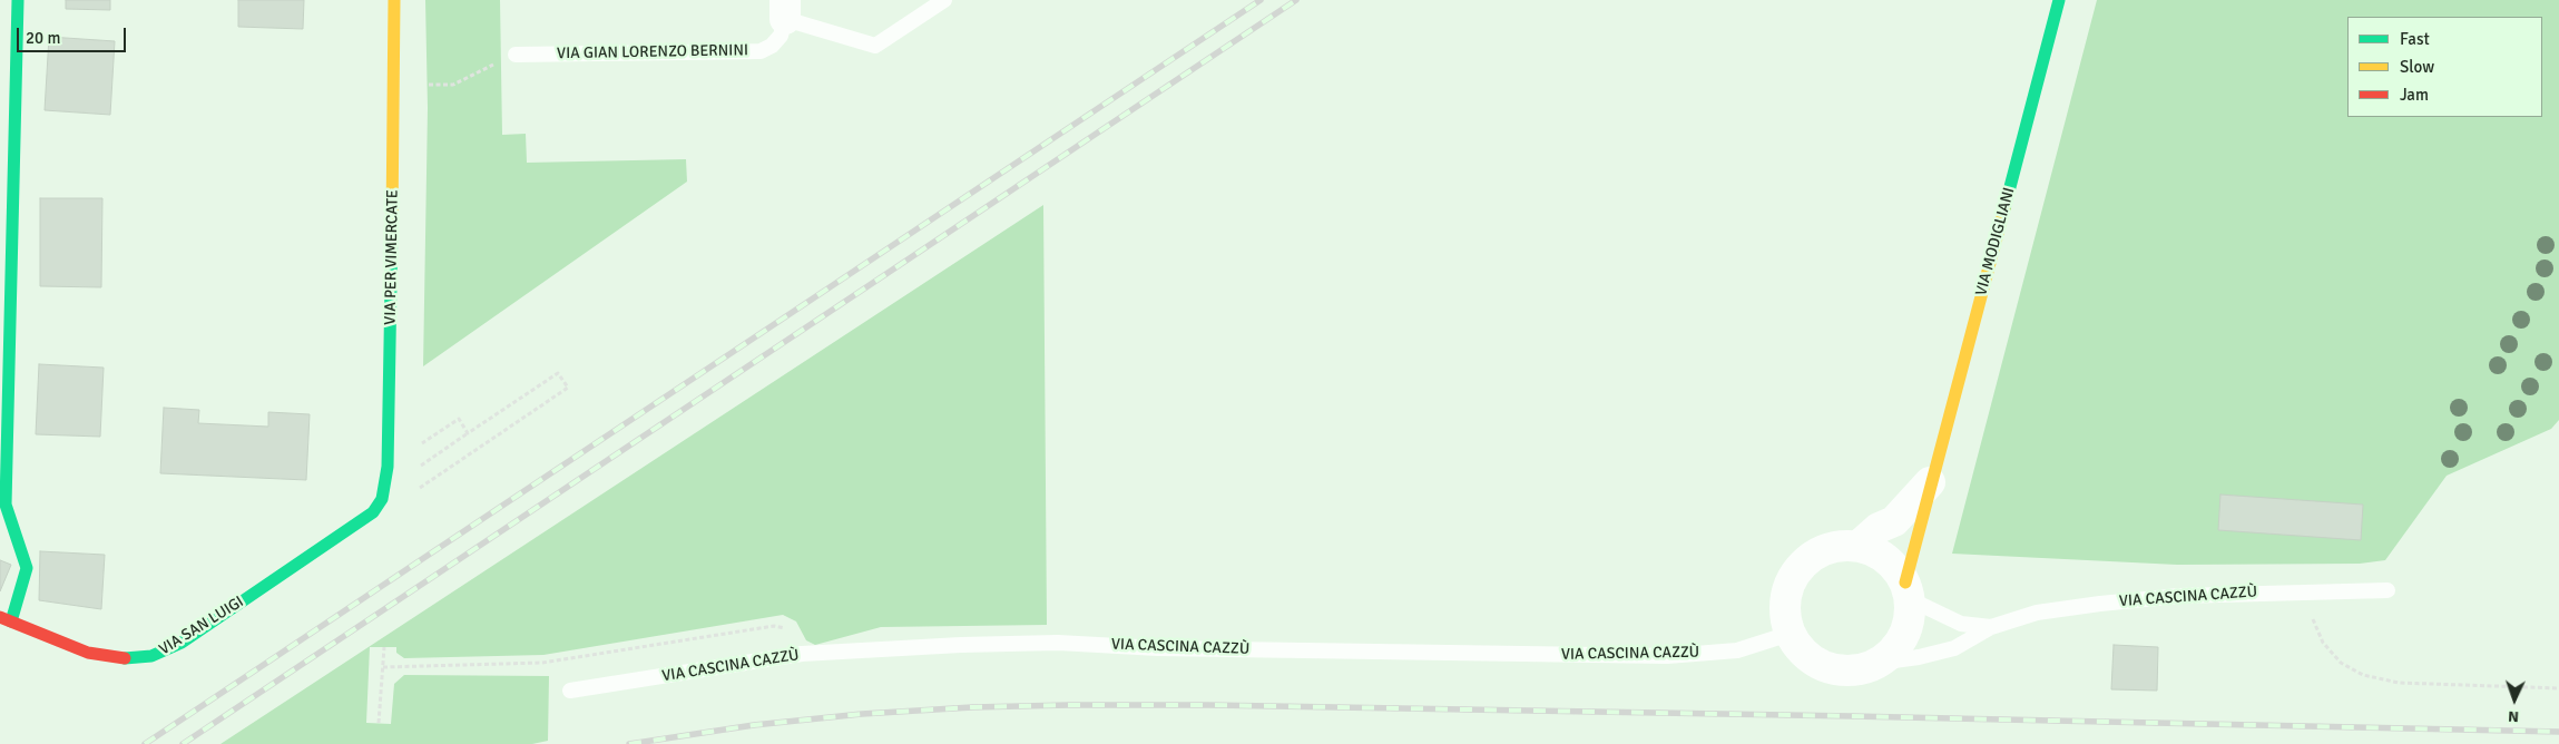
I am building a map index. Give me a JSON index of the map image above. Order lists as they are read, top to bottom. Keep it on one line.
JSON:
{"streets":{"street":["VIA MODIGLIANI","VIA PER VIMERCATE","VIA SAN LUIGI"],"lane":["VIA GIAN LORENZO BERNINI","VIA CASCINA CAZZÙ"]},"crossings":[["VIA MODIGLIANI","VIA CASCINA CAZZÙ"],["VIA PER VIMERCATE","VIA SAN LUIGI"]],"legend":["Fast","Slow","Jam"],"scale_bar":"20 m","north":"bottom"}
